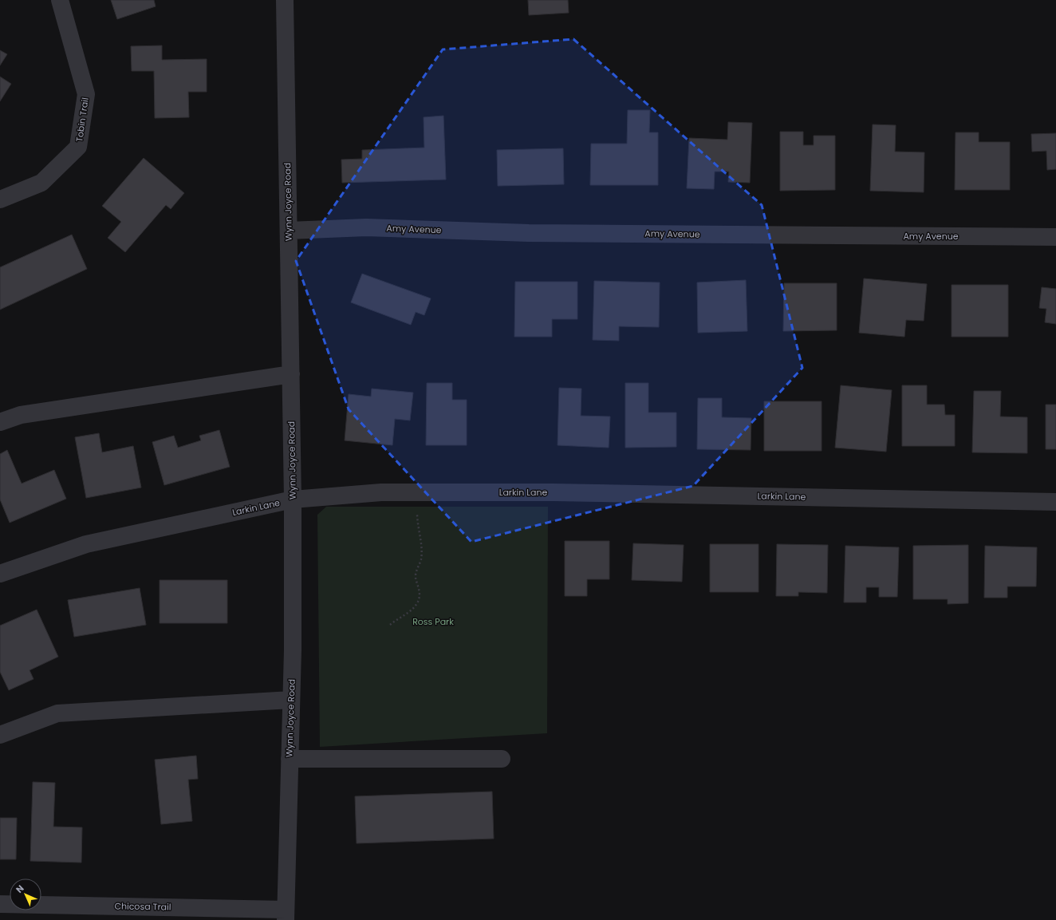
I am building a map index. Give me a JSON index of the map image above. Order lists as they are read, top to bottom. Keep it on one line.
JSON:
{"streets":{"street":["Tobin Trail","Wynn Joyce Road","Amy Avenue","Larkin Lane","Chicosa Trail"]},"crossings":[["Wynn Joyce Road","Amy Avenue"],["Wynn Joyce Road","Larkin Lane"],["Wynn Joyce Road","Chicosa Trail"]],"parks":["Ross Park"],"north":"top left"}
